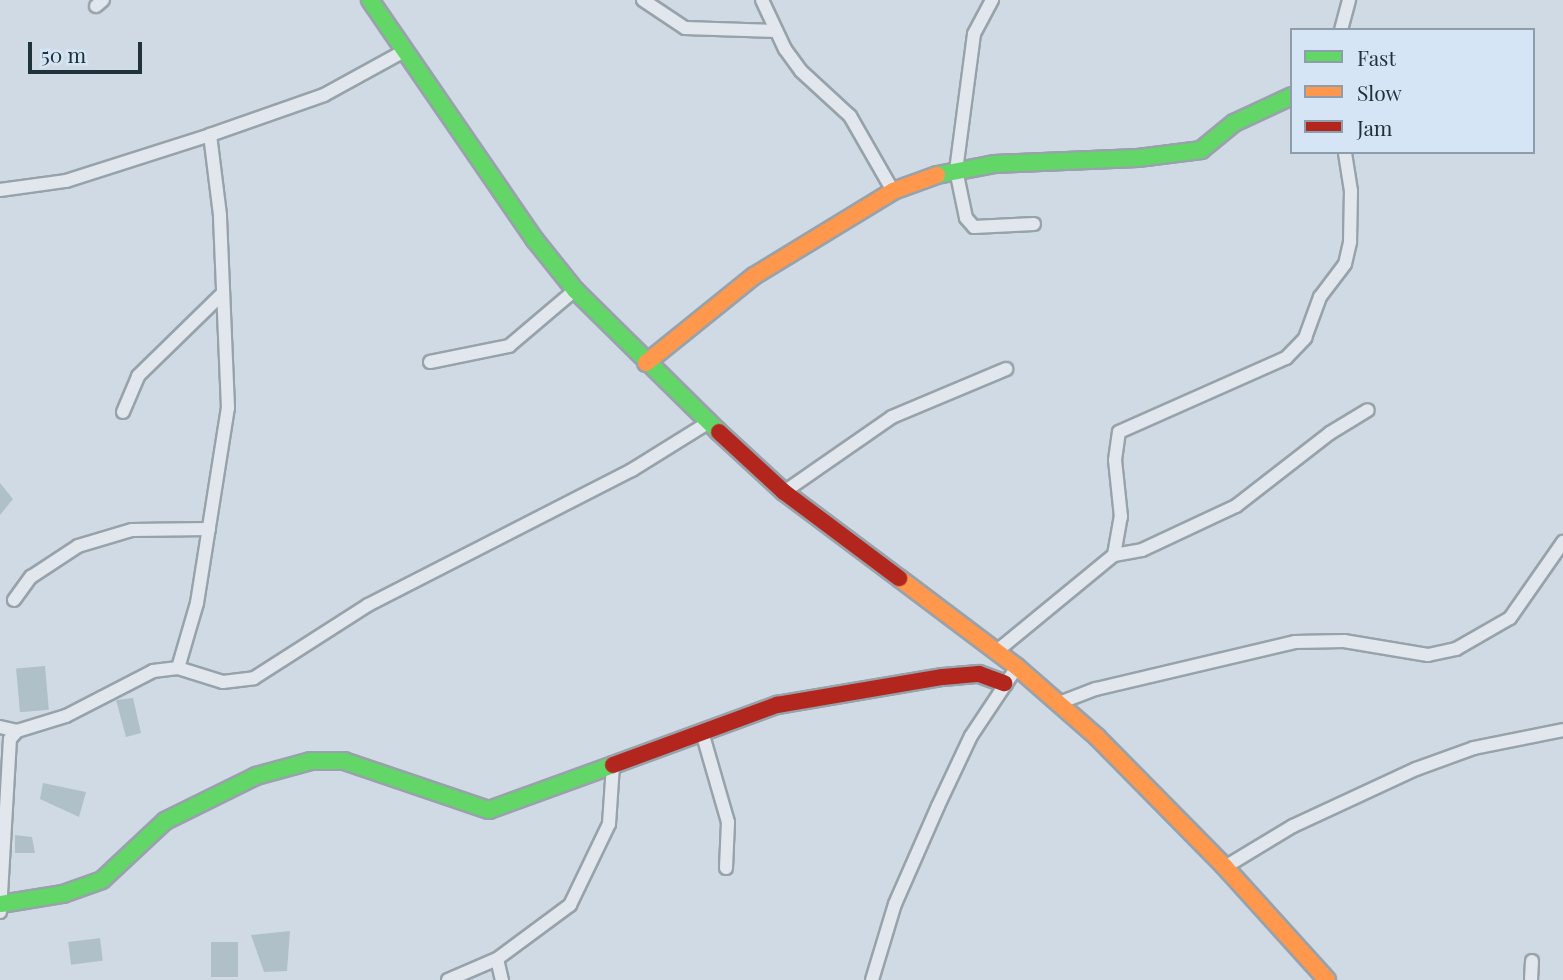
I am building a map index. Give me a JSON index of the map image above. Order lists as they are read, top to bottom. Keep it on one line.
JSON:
{"legend":["Fast","Slow","Jam"],"scale_bar":"50 m"}
